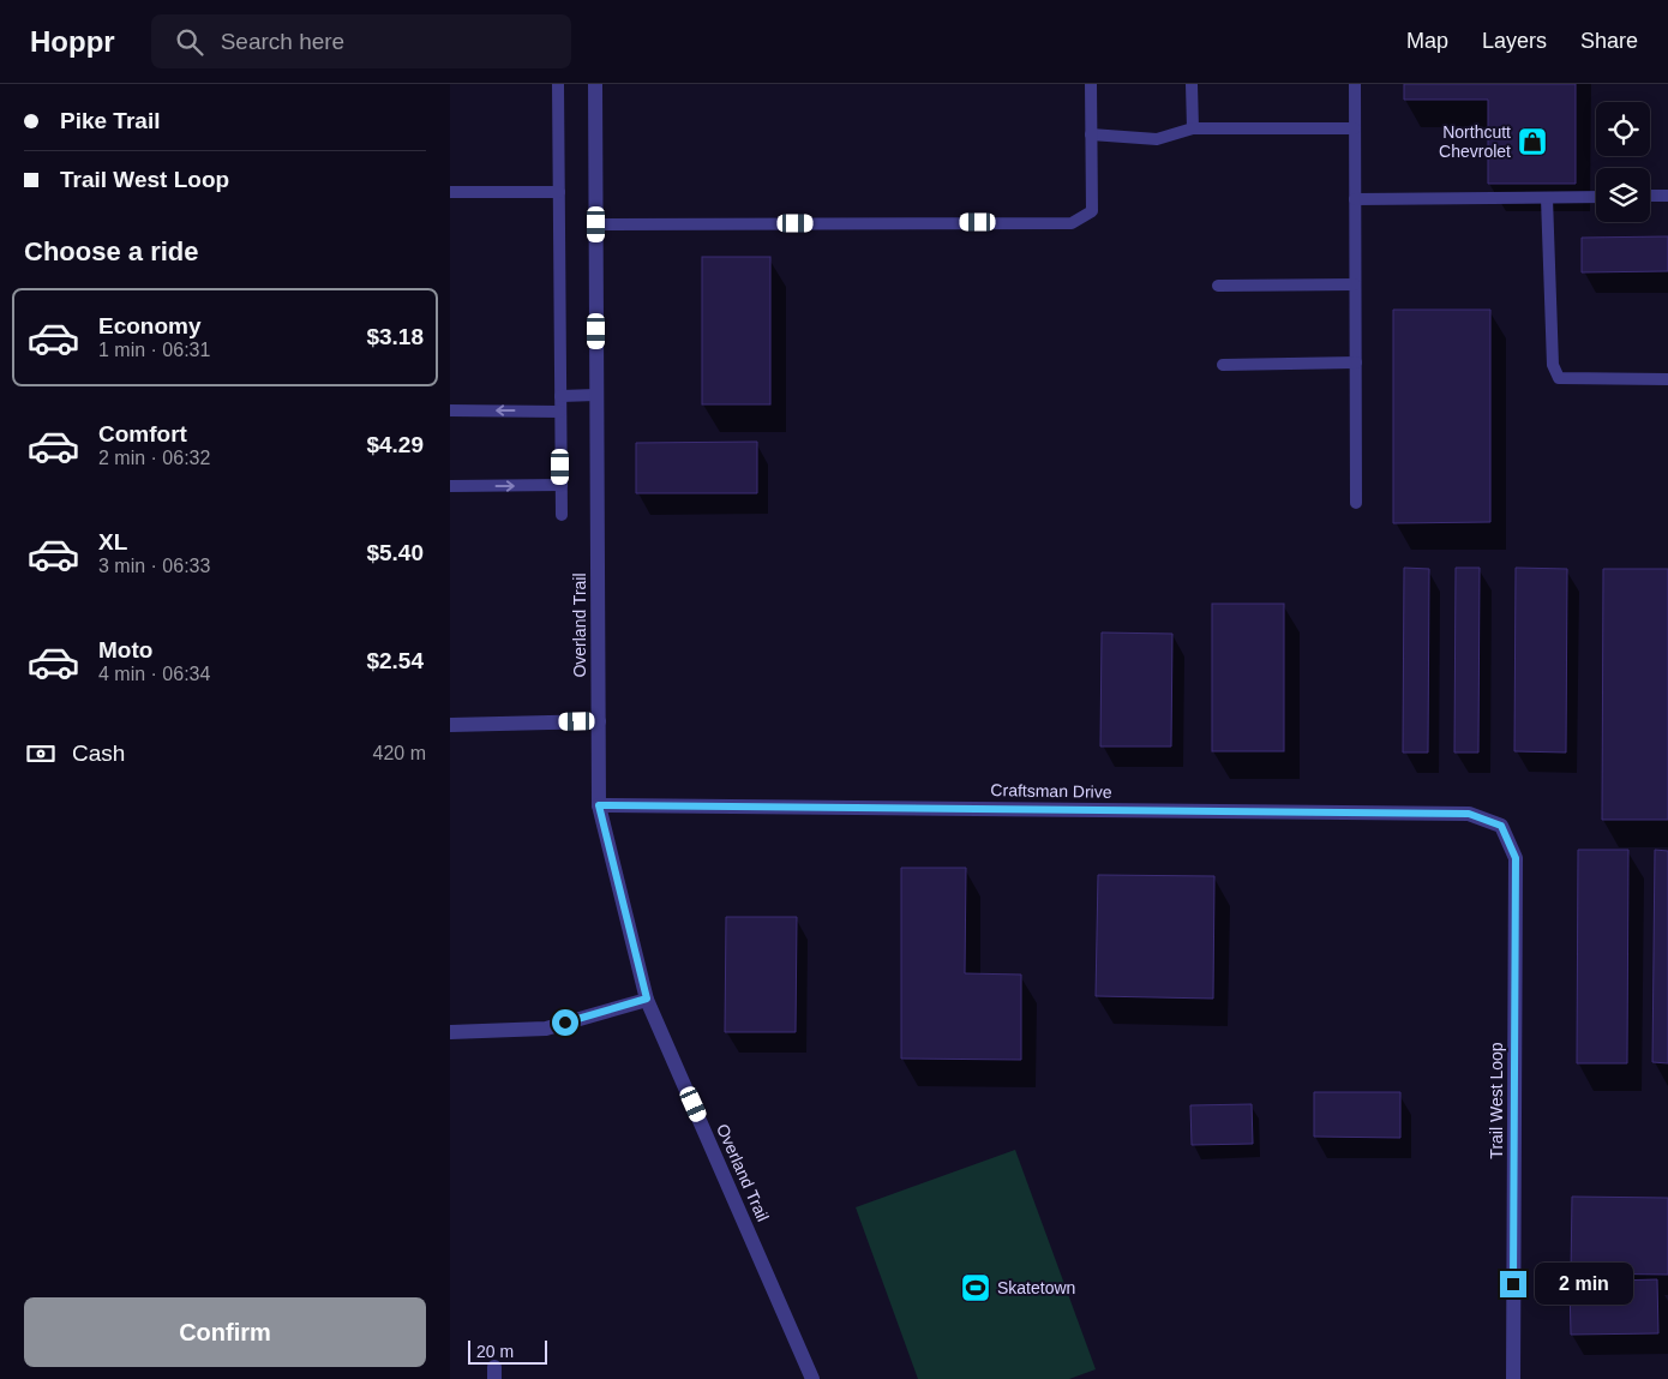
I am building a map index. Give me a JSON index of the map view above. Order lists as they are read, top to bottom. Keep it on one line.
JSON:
{"streets":{"street":["Overland Trail","Craftsman Drive","Trail West Loop"]},"crossings":[["Overland Trail","Craftsman Drive"],["Craftsman Drive","Trail West Loop"]],"places":{"shop":["Northcutt Chevrolet"],"sports":["Skatetown"]},"scale_bar":"20 m","page":{"header":"Hoppr","search":"Search here","nav":["Map","Layers","Share"],"banner":["Pike Trail","Trail West Loop"],"heading":"Choose a ride","list":[{"name":"Economy","note":"1 min · 06:31","value":"$3.18"},{"name":"Comfort","note":"2 min · 06:32","value":"$4.29"},{"name":"XL","note":"3 min · 06:33","value":"$5.40"},{"name":"Moto","note":"4 min · 06:34","value":"$2.54"}],"pay":["Cash","420 m"],"bubble":"2 min","buttons":"Confirm","scale":"20 m"}}
